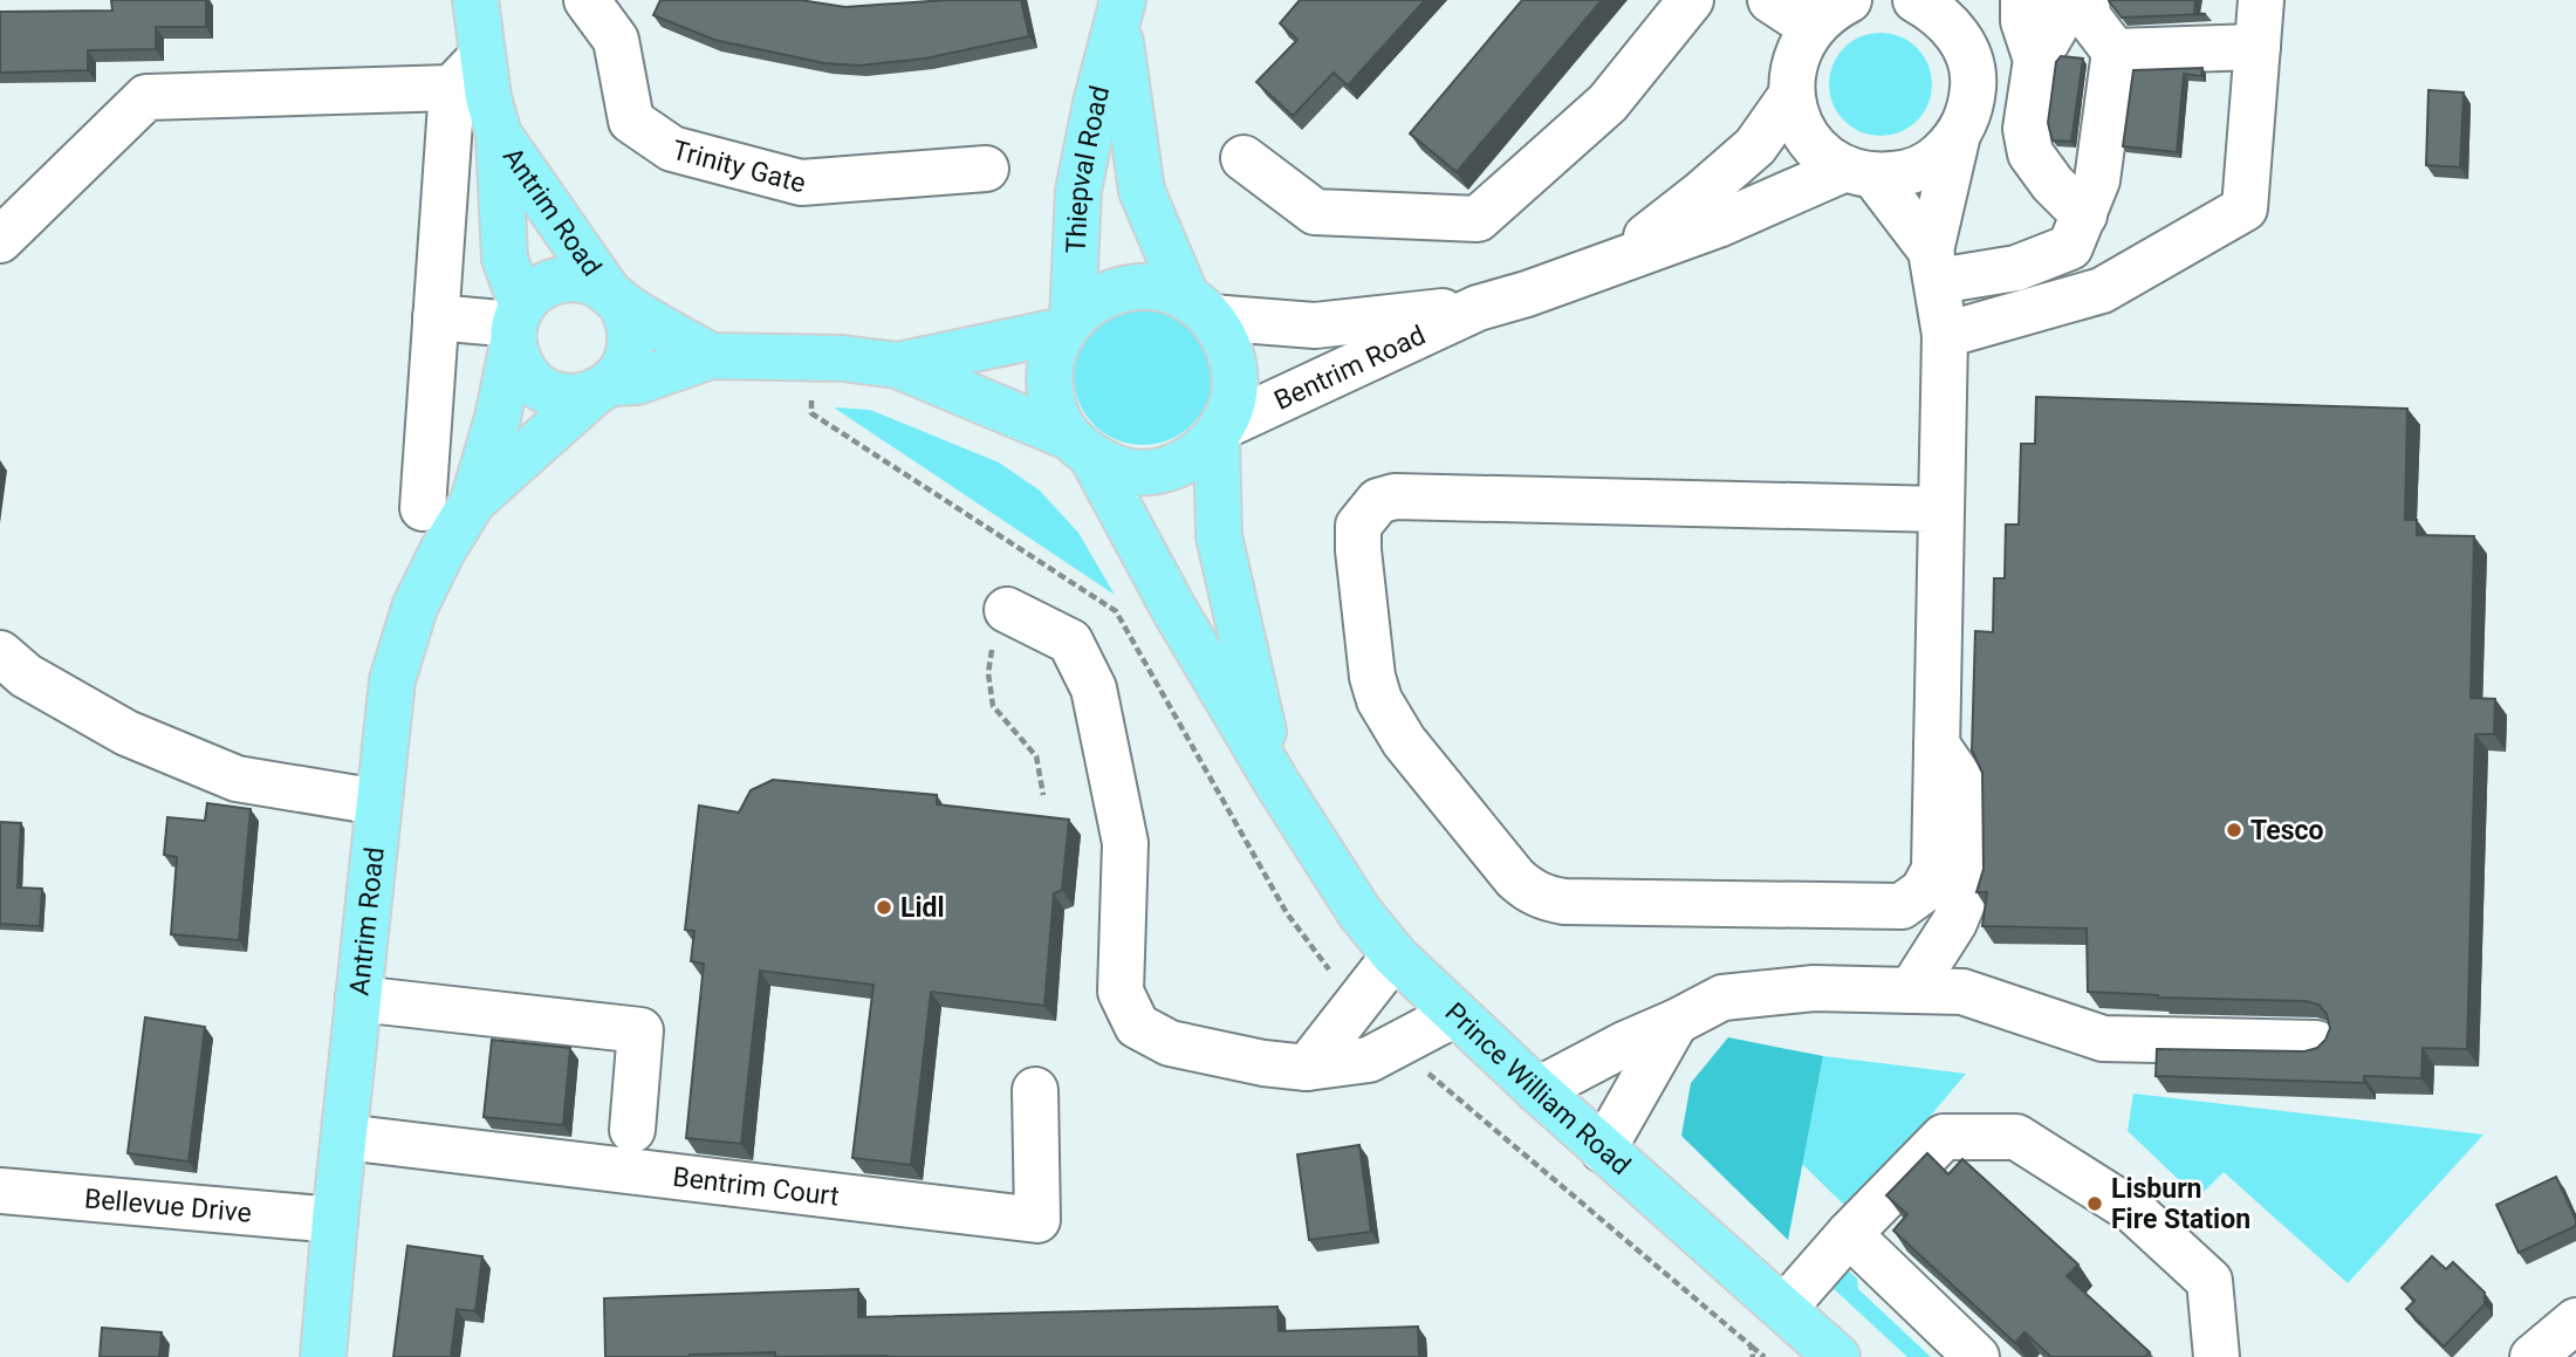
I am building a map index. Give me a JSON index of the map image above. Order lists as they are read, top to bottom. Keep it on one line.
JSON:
{"streets":{"main road":["Thiepval Road","Antrim Road","Prince William Road"],"street":["Trinity Gate","Bentrim Road","Bentrim Court","Bellevue Drive"]},"crossings":[["Thiepval Road","Bentrim Road"],["Thiepval Road","Prince William Road"],["Antrim Road","Bentrim Court"],["Antrim Road","Bellevue Drive"],["Bentrim Road","Prince William Road"]],"places":["Tesco","Lidl","Lisburn Fire Station"]}
